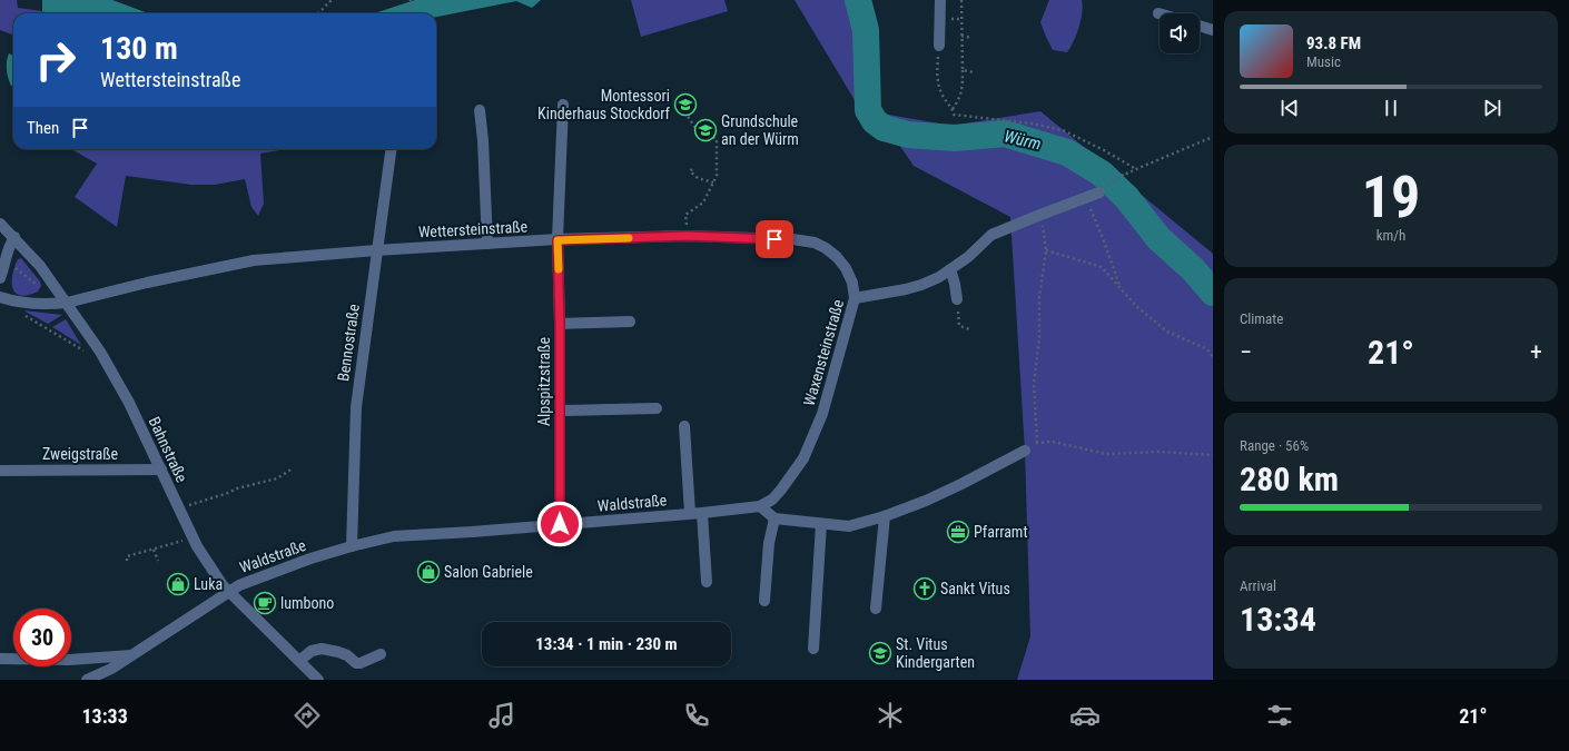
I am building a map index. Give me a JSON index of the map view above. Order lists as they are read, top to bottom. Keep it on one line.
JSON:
{"streets":{"street":["Wettersteinstraße","Bennostraße","Waxensteinstraße","Alpspitzstraße","Bahnstraße","Zweigstraße","Waldstraße"]},"crossings":[["Wettersteinstraße","Bennostraße"],["Wettersteinstraße","Waxensteinstraße"],["Wettersteinstraße","Alpspitzstraße"],["Wettersteinstraße","Bahnstraße"],["Bennostraße","Waldstraße"],["Waxensteinstraße","Waldstraße"],["Alpspitzstraße","Waldstraße"],["Bahnstraße","Zweigstraße"],["Bahnstraße","Waldstraße"]],"water":["Würm"],"places":{"school or university":["Montessori Kinderhaus Stockdorf","Grundschule an der Würm","St. Vitus Kindergarten"],"office":["Pfarramt"],"shop":["Salon Gabriele","Luka"],"church":["Sankt Vitus"],"cafe":["lumbono"]},"page":{"turn":["130 m","Wettersteinstraße"],"song":["93.8 FM","Music"],"then":"Then","tile":[["19","km/h"],"Climate",["Range · 56%","280 km"],["Arrival","13:34"]],"heat":["−","21°","+"],"limit":"30","trip":"13:34 · 1 min · 230 m","tabs":["13:33","21°"]}}
